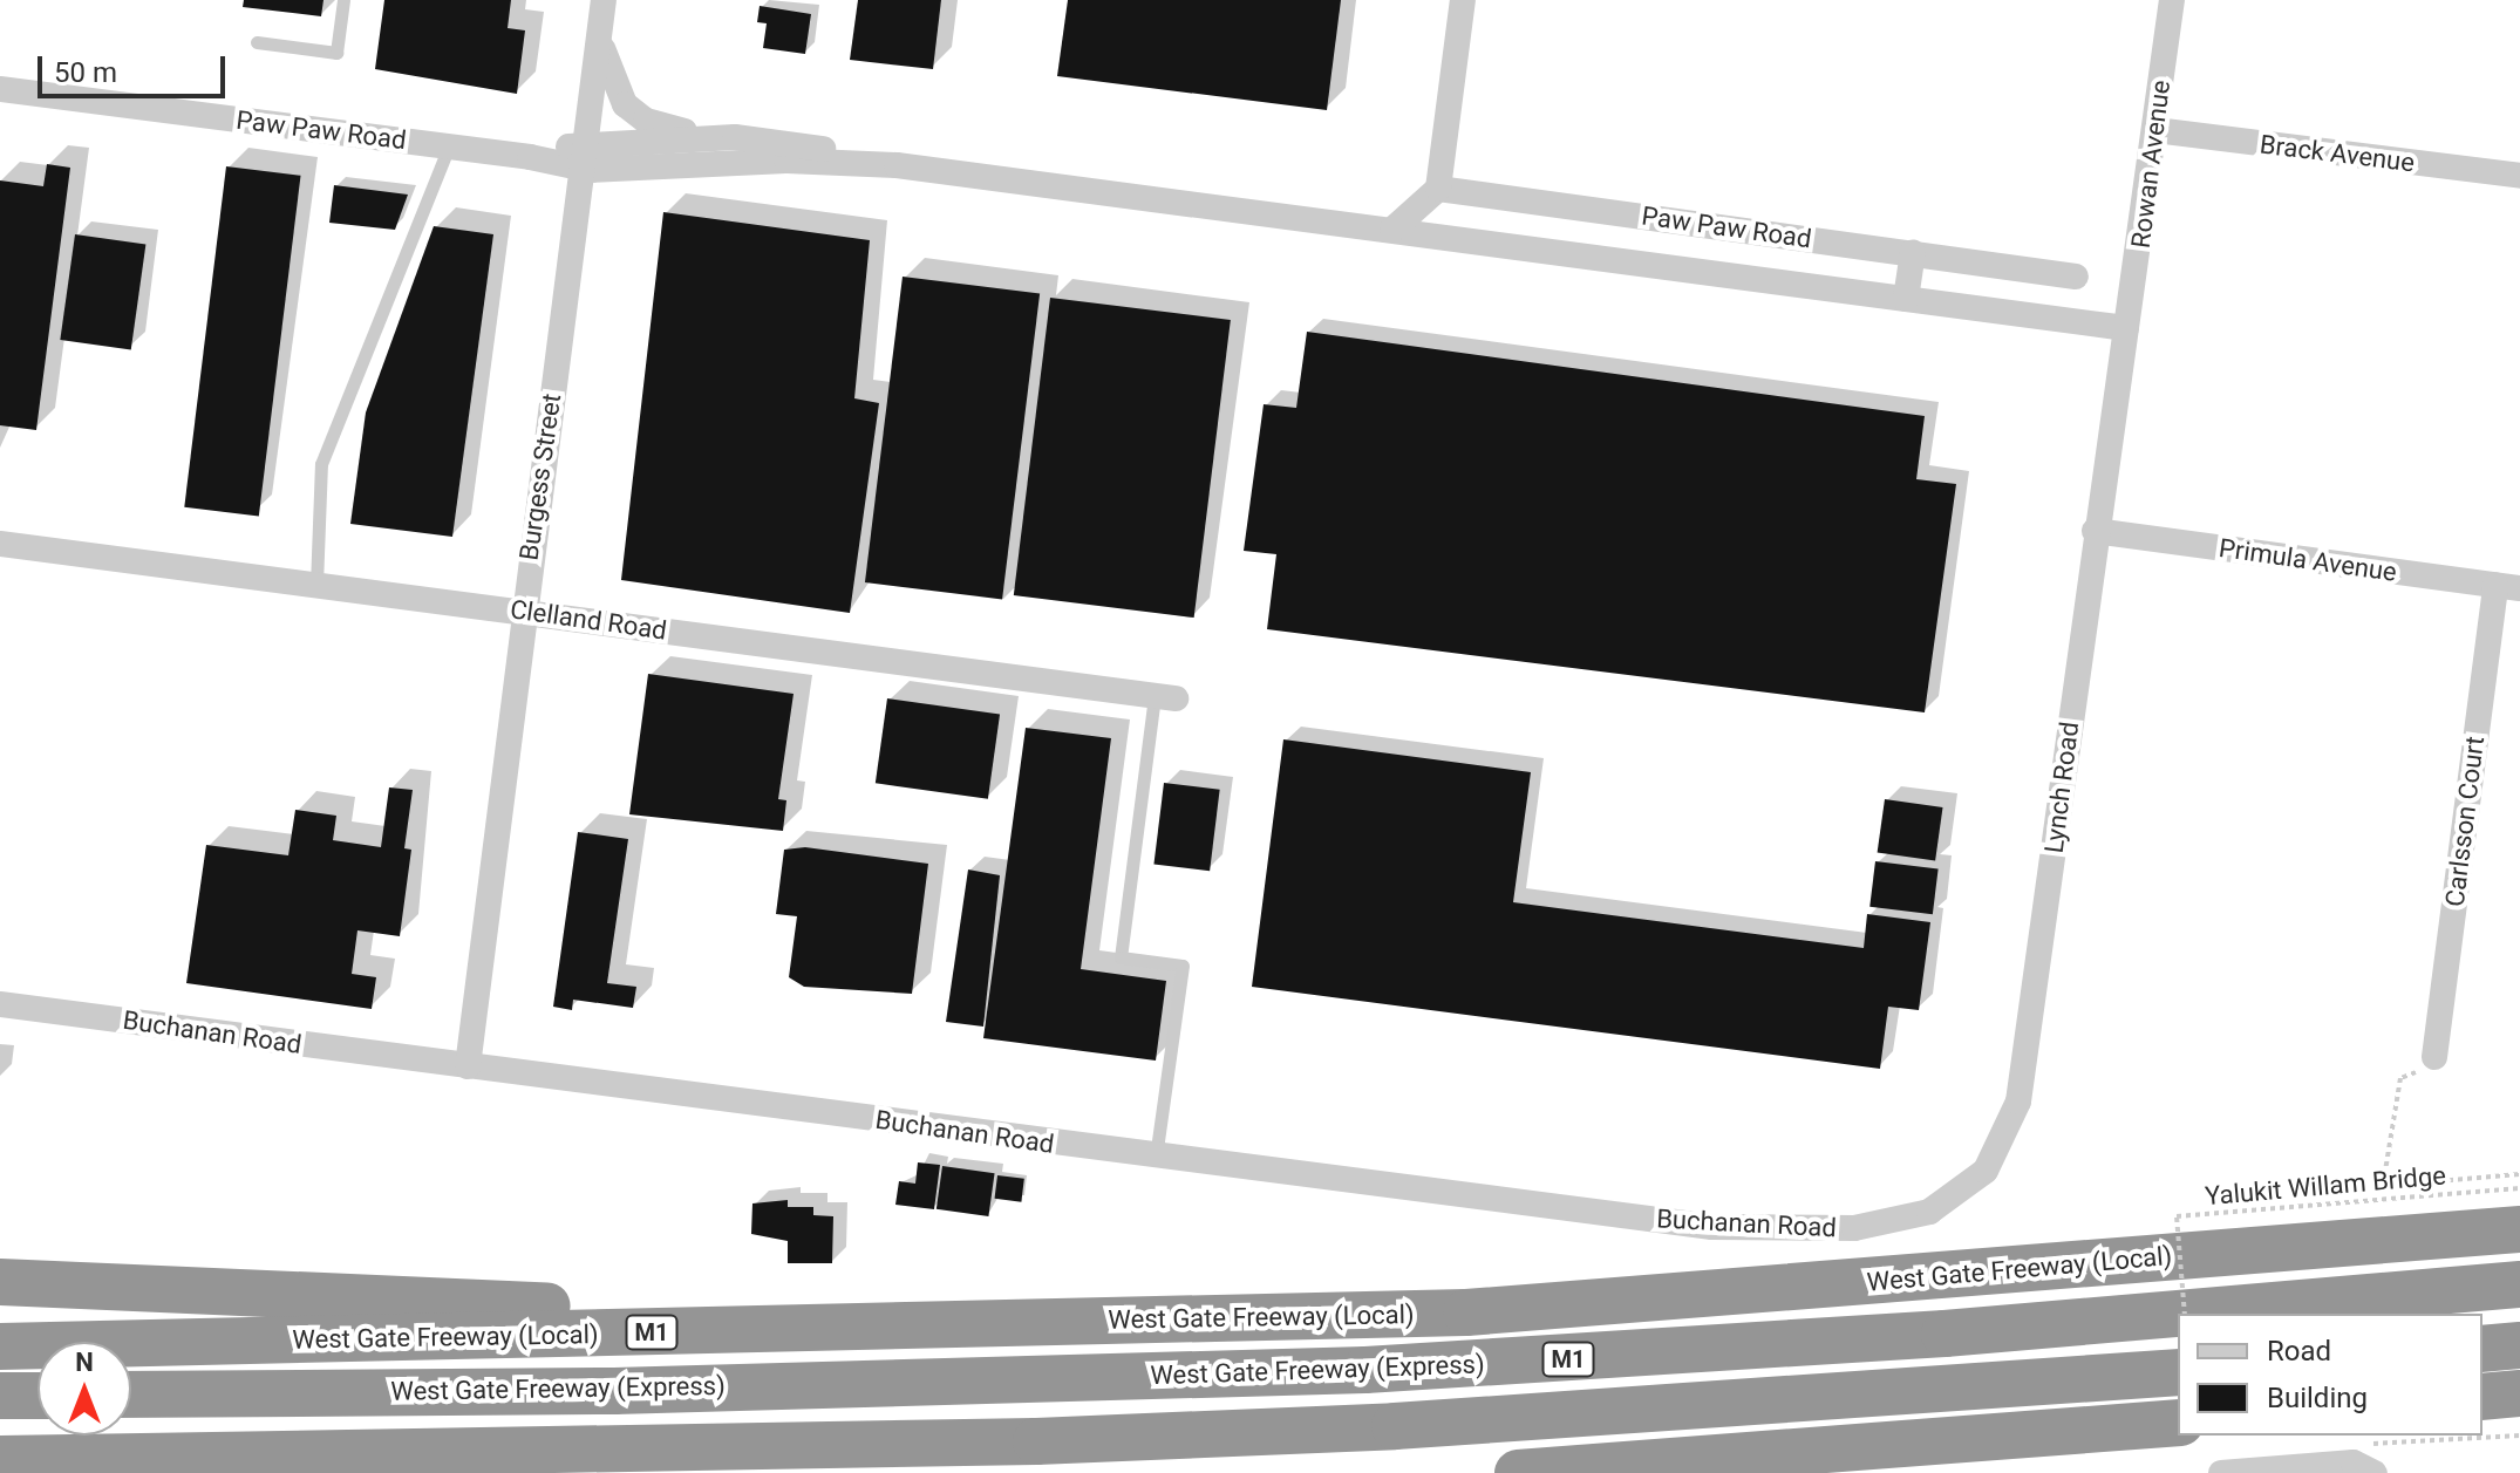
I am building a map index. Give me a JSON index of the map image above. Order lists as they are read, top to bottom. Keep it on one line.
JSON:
{"streets":{"highway":["West Gate Freeway (Local)","M1","West Gate Freeway (Express)"],"street":["Paw Paw Road","Brack Avenue","Rowan Avenue","Burgess Street","Primula Avenue","Clelland Road","Lynch Road","Carlsson Court","Buchanan Road"],"path":["Yalukit Willam Bridge"]},"crossings":[["Paw Paw Road","Rowan Avenue"],["Paw Paw Road","Burgess Street"],["Paw Paw Road","Lynch Road"],["Brack Avenue","Rowan Avenue"],["Rowan Avenue","Lynch Road"],["Burgess Street","Clelland Road"],["Burgess Street","Buchanan Road"],["Primula Avenue","Lynch Road"],["Primula Avenue","Carlsson Court"],["Lynch Road","Buchanan Road"]],"legend":["Road","Building"],"scale_bar":"50 m","north":"top"}
